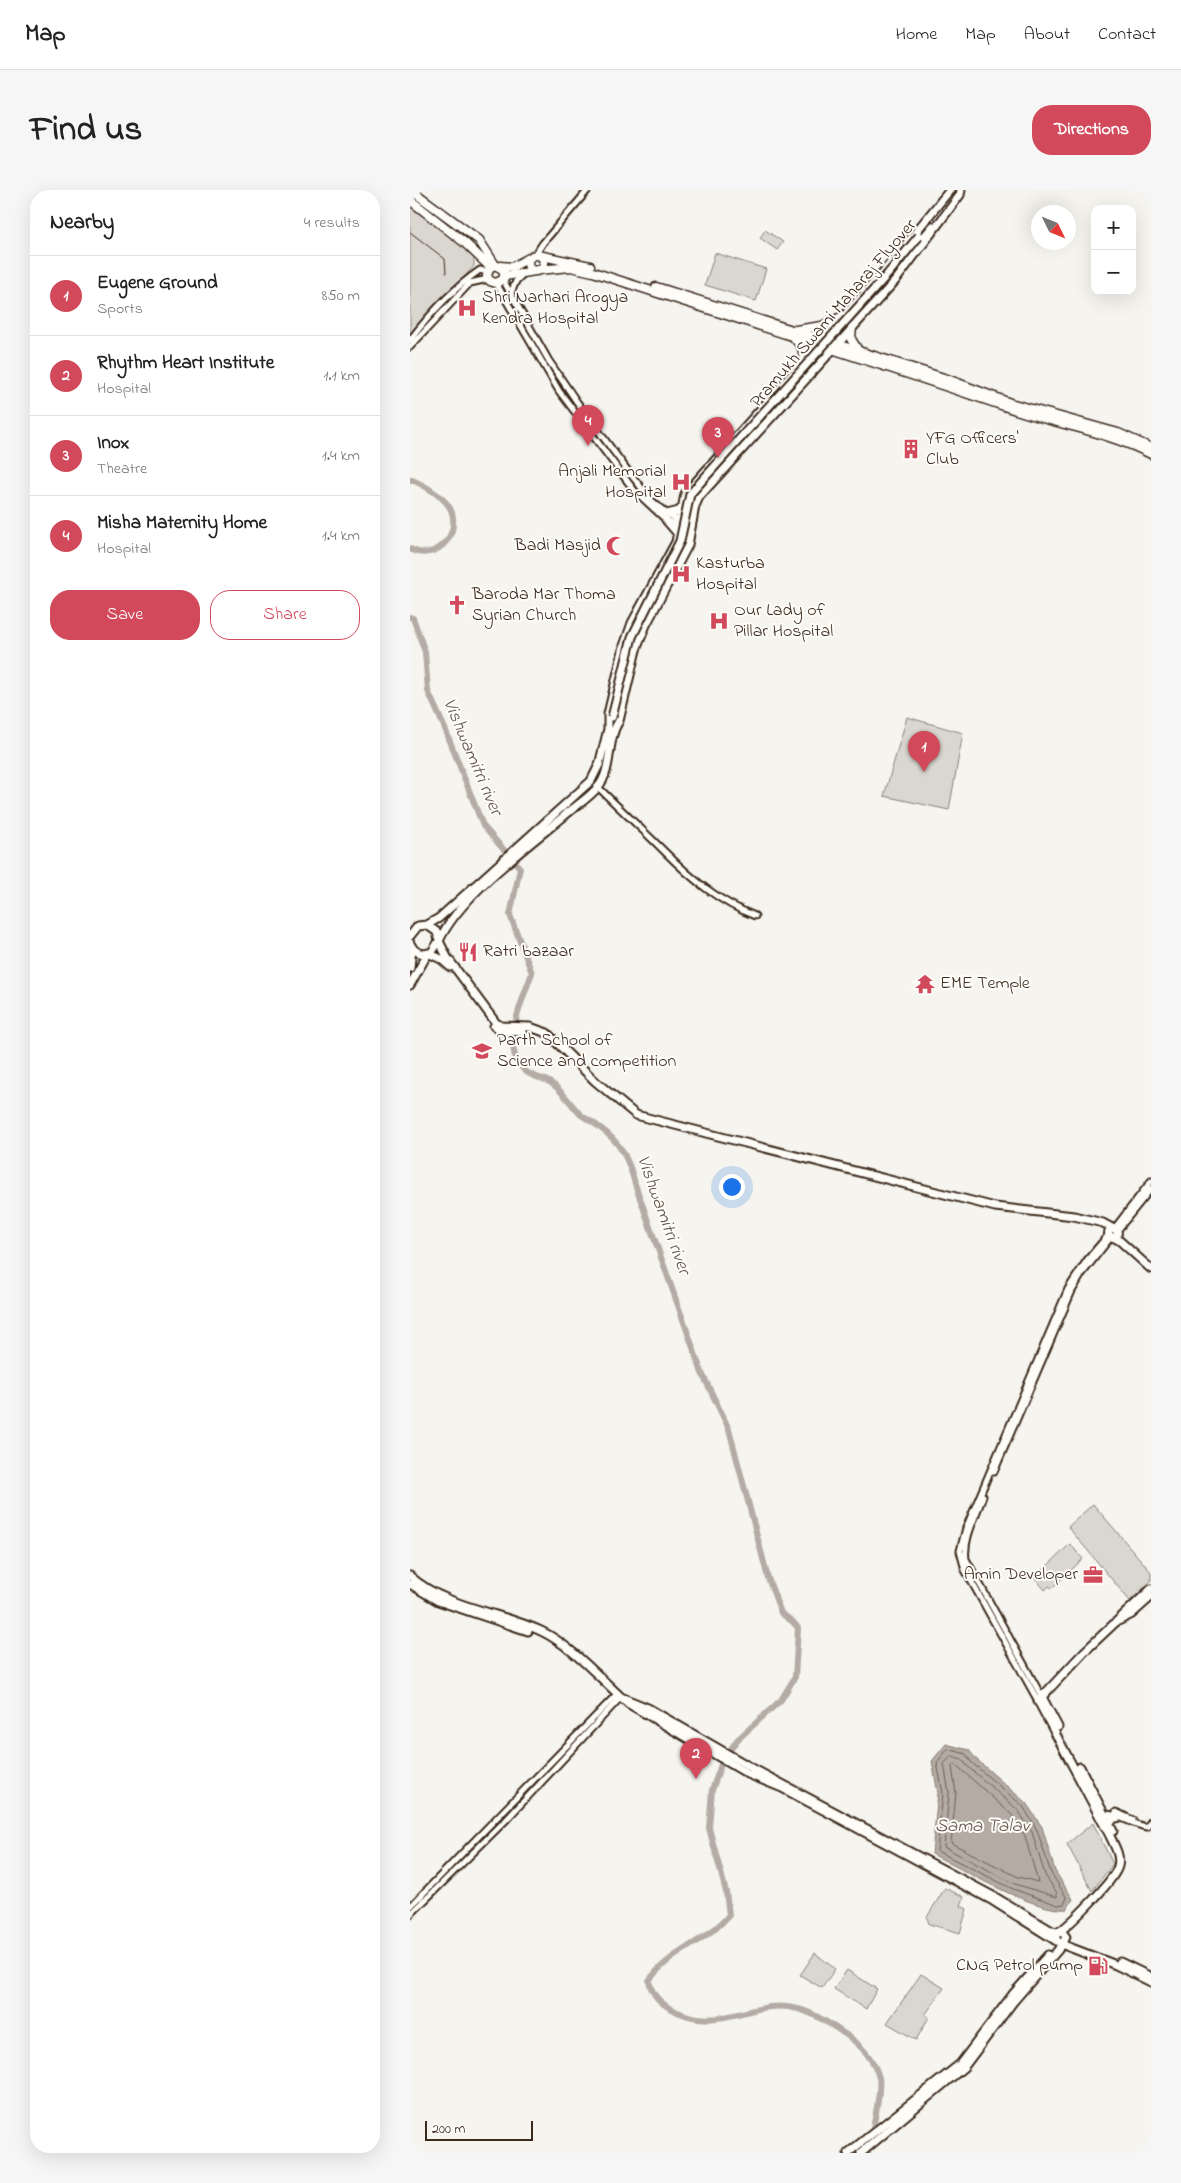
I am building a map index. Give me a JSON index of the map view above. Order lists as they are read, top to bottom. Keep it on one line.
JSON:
{"streets":{"main road":["Pramukh Swami Maharaj Flyover"]},"water":["Vishwamitri river","Sama Talav"],"places":{"hospital":["Shri Narhari Arogya Kendra Hospital","Anjali Memorial Hospital","Kasturba Hospital","Our Lady of Pillar Hospital"],"building":["YFG Officers' Club"],"mosque":["Badi Masjid"],"church":["Baroda Mar Thoma Syrian Church"],"restaurant":["Ratri bazaar"],"temple":["EME Temple"],"school or university":["Parth School of Science and competition"],"office":["Amin Developer"],"fuel station":["CNG Petrol pump"]},"scale_bar":"200 m","north":"bottom right","page":{"header":"Map","nav":["Home","Map","About","Contact"],"title":"Find us","buttons":["Directions",["Save","Share"]],"heading":["Nearby","4 results"],"map_buttons":["+","−"],"list":[{"mark":"1","name":"Eugene Ground","note":"Sports","value":"850 m"},{"mark":"2","name":"Rhythm Heart Institute","note":"Hospital","value":"1.1 km"},{"mark":"3","name":"Inox","note":"Theatre","value":"1.4 km"},{"mark":"4","name":"Misha Maternity Home","note":"Hospital","value":"1.4 km"}],"pins":["4","3","1","2"],"scale":"200 m"}}
